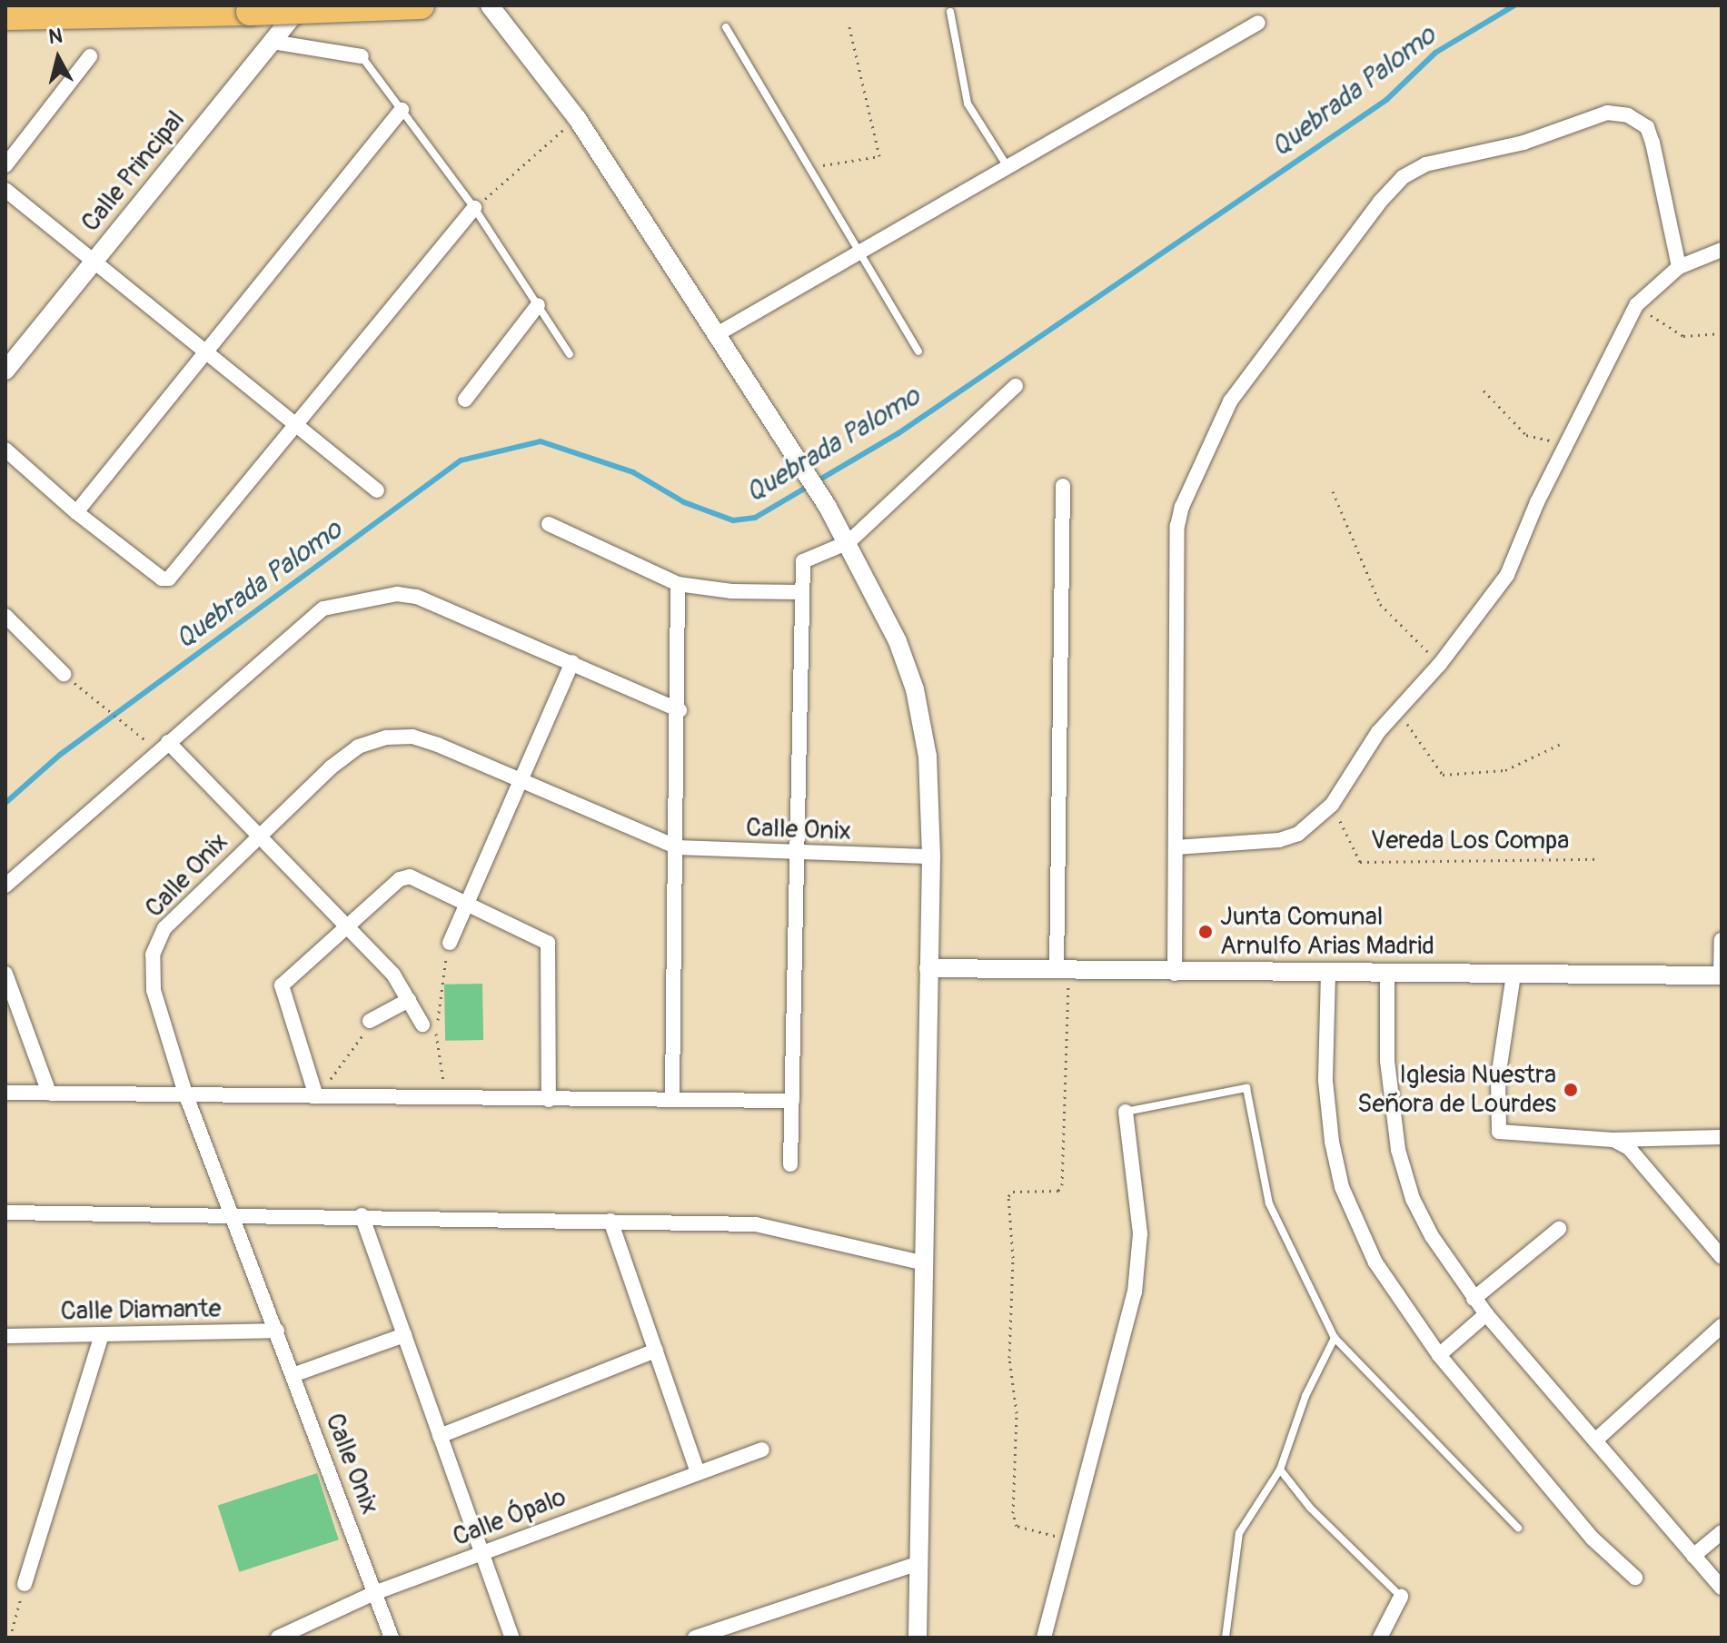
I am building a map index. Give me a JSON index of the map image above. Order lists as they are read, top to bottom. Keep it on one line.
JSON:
{"streets":{"street":["Calle Principal","Calle Onix","Calle Diamante","Calle Ópalo"],"path":["Vereda Los Compa"]},"crossings":[["Calle Onix","Calle Diamante"],["Calle Onix","Calle Ópalo"]],"water":["Quebrada Palomo"],"places":["Junta Comunal Arnulfo Arias Madrid","Iglesia Nuestra Señora de Lourdes"],"north":"top"}
